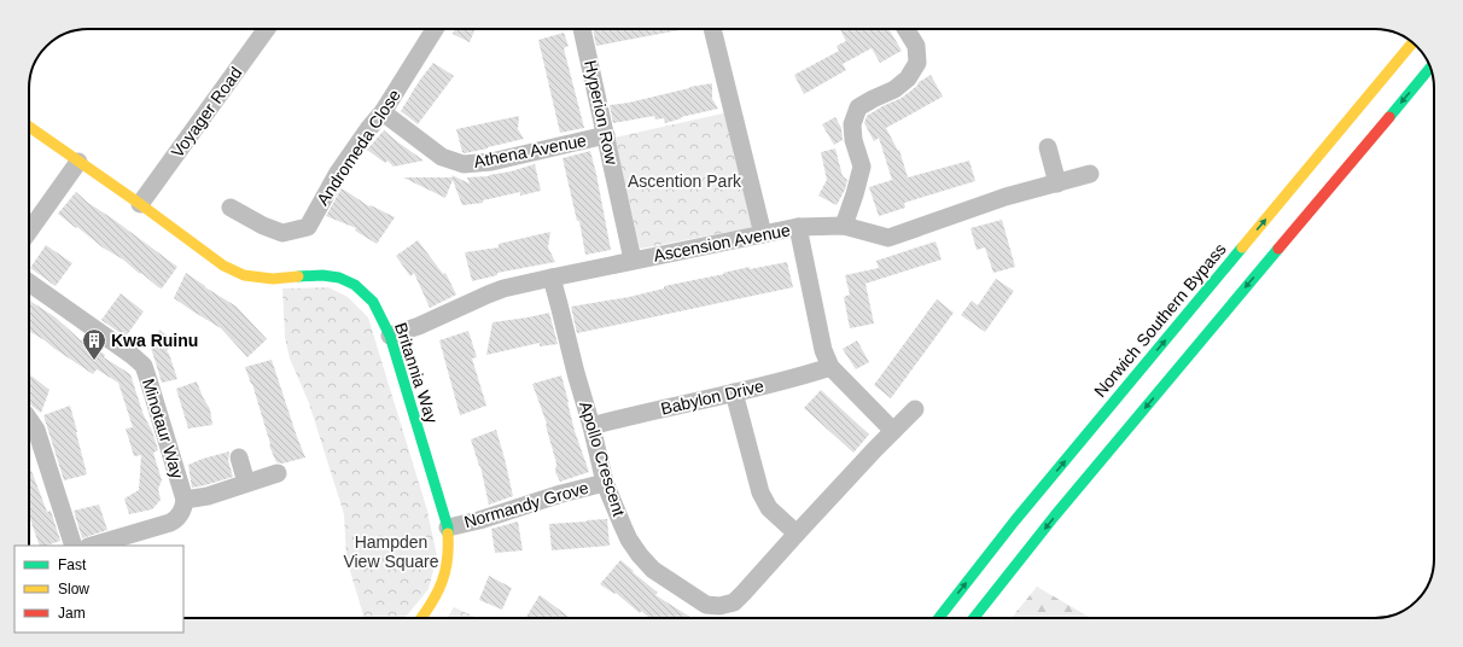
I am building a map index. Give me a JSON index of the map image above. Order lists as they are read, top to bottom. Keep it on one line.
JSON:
{"streets":{"main road":["Norwich Southern Bypass","Britannia Way"],"street":["Voyager Road","Hyperion Row","Andromeda Close","Athena Avenue","Ascension Avenue","Babylon Drive","Minotaur Way","Apollo Crescent","Normandy Grove"]},"crossings":[["Voyager Road","Britannia Way"],["Hyperion Row","Athena Avenue"],["Hyperion Row","Ascension Avenue"],["Andromeda Close","Athena Avenue"],["Ascension Avenue","Britannia Way"],["Ascension Avenue","Apollo Crescent"],["Britannia Way","Normandy Grove"],["Babylon Drive","Apollo Crescent"],["Apollo Crescent","Normandy Grove"]],"parks":["Ascention Park","Hampden View Square"],"places":{"building":["Kwa Ruinu"]},"legend":["Fast","Slow","Jam"]}
